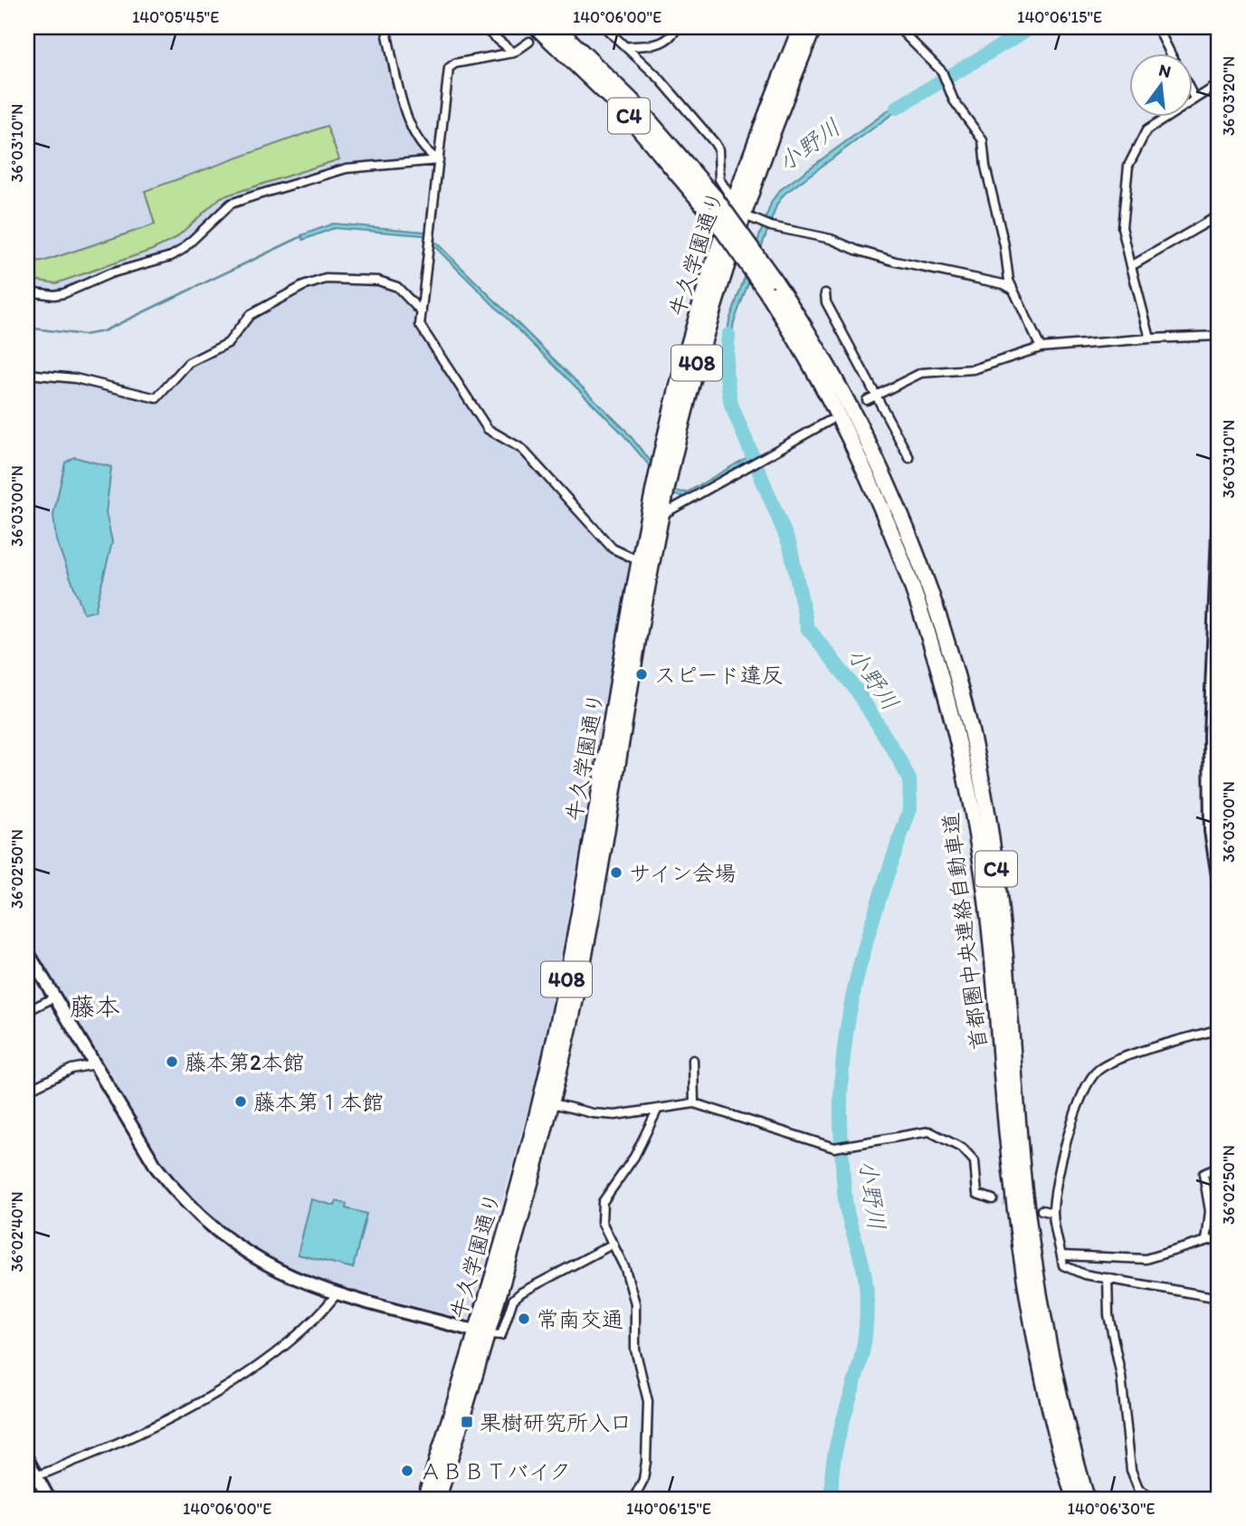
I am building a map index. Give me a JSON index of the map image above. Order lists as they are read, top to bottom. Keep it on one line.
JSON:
{"streets":{"highway":["C4","牛久学園通り","408","首都圏中央連絡自動車道"]},"districts":["藤本"],"water":["小野川"],"places":{"other":["スピード違反","サイン会場","藤本第2本館","藤本第１本館","常南交通","ＡＢＢＴバイク"],"transit":["果樹研究所入口"]},"north":"top","coordinates":["140°05'45\"E","140°06'00\"E","140°06'15\"E","36°03'20\"N","36°03'10\"N","36°03'00\"N","36°02'50\"N","36°02'40\"N","140°06'30\"E"]}
